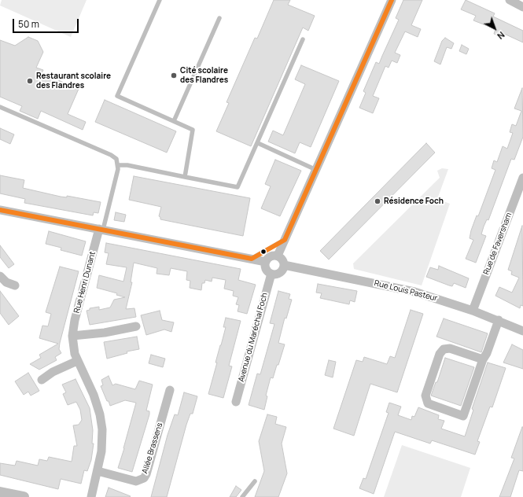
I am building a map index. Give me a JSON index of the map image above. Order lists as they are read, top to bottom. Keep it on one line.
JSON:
{"streets":{"street":["Rue de Faversham","Rue Henri Dunant","Rue Louis Pasteur","Avenue du Maréchal Foch","Allée Brassens"]},"crossings":[["Rue de Faversham","Rue Louis Pasteur"],["Rue Henri Dunant","Allée Brassens"],["Rue Louis Pasteur","Avenue du Maréchal Foch"]],"places":["Cité scolaire des Flandres","Restaurant scolaire des Flandres","Résidence Foch"],"scale_bar":"50 m","north":"bottom right"}
